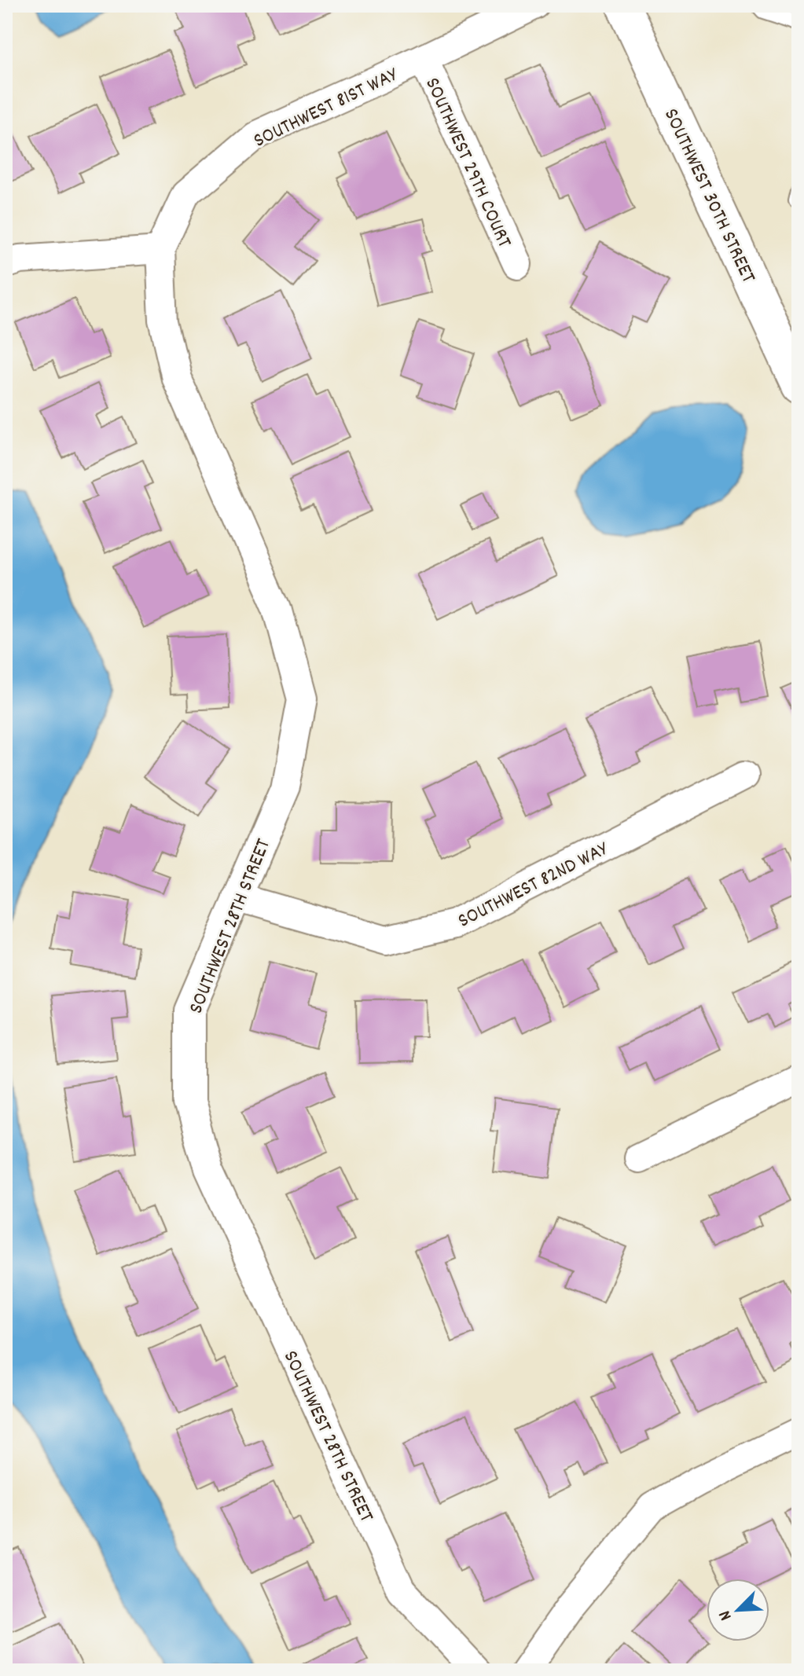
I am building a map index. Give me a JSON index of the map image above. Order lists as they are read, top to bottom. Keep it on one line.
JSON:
{"streets":{"street":["SOUTHWEST 81ST WAY","SOUTHWEST 29TH COURT","SOUTHWEST 30TH STREET","SOUTHWEST 82ND WAY","SOUTHWEST 28TH STREET"]},"crossings":[["SOUTHWEST 81ST WAY","SOUTHWEST 29TH COURT"],["SOUTHWEST 81ST WAY","SOUTHWEST 28TH STREET"],["SOUTHWEST 82ND WAY","SOUTHWEST 28TH STREET"]],"north":"bottom left"}
